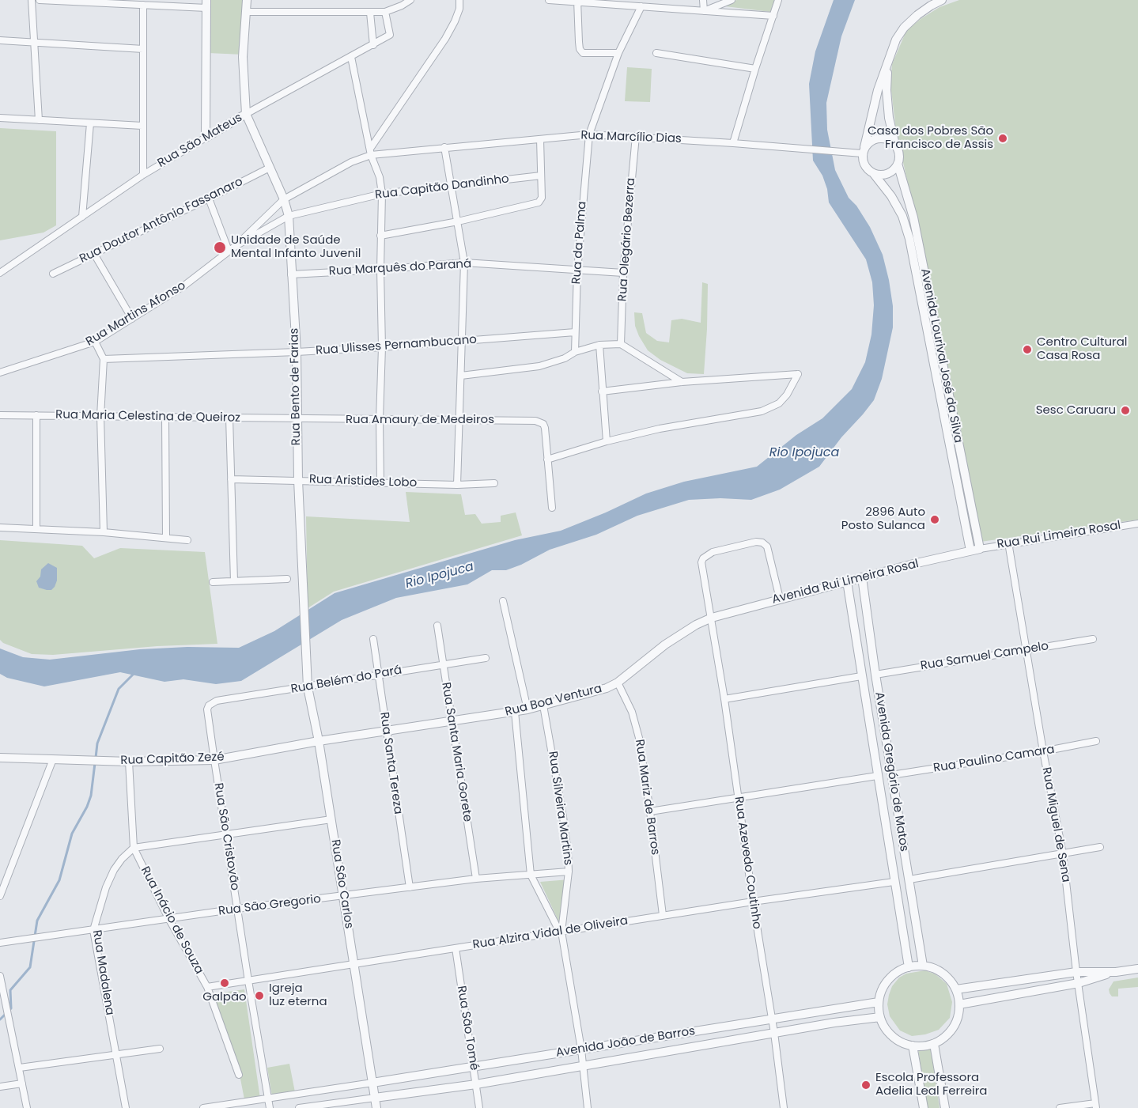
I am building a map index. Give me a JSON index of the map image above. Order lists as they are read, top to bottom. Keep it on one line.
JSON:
{"streets":{"street":["Rua Marcílio Dias","Rua São Mateus","Rua Capitão Dandinho","Rua Doutor Antônio Fassanaro","Rua Olegário Bezerra","Rua da Palma","Rua Marquês do Paraná","Rua Martins Afonso","Rua Ulisses Pernambucano","Avenida Lourival José da Silva","Rua Bento de Farias","Rua Maria Celestina de Queiroz","Rua Amaury de Medeiros","Rua Aristides Lobo","Rua Rui Limeira Rosal","Avenida Rui Limeira Rosal","Rua Samuel Campelo","Rua Belém do Pará","Rua Boa Ventura","Rua Santa Maria Gorete","Rua Capitão Zezé","Rua Paulino Camara","Rua Santa Tereza","Avenida Gregório de Matos","Rua Mariz de Barros","Rua Silveira Martins","Rua Miguel de Sena","Rua São Cristovão","Rua Azevedo Coutinho","Rua São Carlos","Rua São Gregorio","Rua Inácio de Souza","Rua Alzira Vidal de Oliveira","Rua Madalena","Rua São Tomé","Avenida João de Barros"]},"crossings":[["Rua Marcílio Dias","Rua Olegário Bezerra"],["Rua Marcílio Dias","Rua da Palma"],["Rua Marcílio Dias","Rua Martins Afonso"],["Rua Marcílio Dias","Avenida Lourival José da Silva"],["Rua São Mateus","Rua Bento de Farias"],["Rua Capitão Dandinho","Rua Martins Afonso"],["Rua Capitão Dandinho","Rua Bento de Farias"],["Rua Doutor Antônio Fassanaro","Rua Bento de Farias"],["Rua Olegário Bezerra","Rua Marquês do Paraná"],["Rua da Palma","Rua Marquês do Paraná"],["Rua da Palma","Rua Ulisses Pernambucano"],["Rua Marquês do Paraná","Rua Bento de Farias"],["Rua Martins Afonso","Rua Bento de Farias"],["Rua Ulisses Pernambucano","Rua Bento de Farias"],["Avenida Lourival José da Silva","Rua Rui Limeira Rosal"],["Avenida Lourival José da Silva","Avenida Rui Limeira Rosal"],["Rua Bento de Farias","Rua Maria Celestina de Queiroz"],["Rua Bento de Farias","Rua Amaury de Medeiros"],["Rua Bento de Farias","Rua Aristides Lobo"],["Rua Bento de Farias","Rua São Carlos"],["Rua Maria Celestina de Queiroz","Rua Amaury de Medeiros"],["Rua Rui Limeira Rosal","Avenida Rui Limeira Rosal"],["Rua Rui Limeira Rosal","Rua Miguel de Sena"],["Avenida Rui Limeira Rosal","Rua Boa Ventura"],["Avenida Rui Limeira Rosal","Avenida Gregório de Matos"],["Avenida Rui Limeira Rosal","Rua Azevedo Coutinho"],["Rua Samuel Campelo","Avenida Gregório de Matos"],["Rua Samuel Campelo","Rua Miguel de Sena"],["Rua Belém do Pará","Rua Santa Maria Gorete"],["Rua Belém do Pará","Rua Santa Tereza"],["Rua Belém do Pará","Rua São Cristovão"],["Rua Belém do Pará","Rua São Carlos"],["Rua Boa Ventura","Rua Santa Maria Gorete"],["Rua Boa Ventura","Rua Capitão Zezé"],["Rua Boa Ventura","Rua Santa Tereza"],["Rua Boa Ventura","Rua Mariz de Barros"],["Rua Boa Ventura","Rua Silveira Martins"],["Rua Boa Ventura","Rua Azevedo Coutinho"],["Rua Boa Ventura","Rua São Carlos"],["Rua Santa Maria Gorete","Rua São Gregorio"],["Rua Capitão Zezé","Rua São Cristovão"],["Rua Capitão Zezé","Rua São Carlos"],["Rua Capitão Zezé","Rua Inácio de Souza"],["Rua Paulino Camara","Avenida Gregório de Matos"],["Rua Paulino Camara","Rua Miguel de Sena"],["Rua Santa Tereza","Rua São Gregorio"],["Avenida Gregório de Matos","Rua Alzira Vidal de Oliveira"],["Avenida Gregório de Matos","Avenida João de Barros"],["Rua Mariz de Barros","Rua Alzira Vidal de Oliveira"],["Rua Silveira Martins","Rua São Gregorio"],["Rua Silveira Martins","Rua Alzira Vidal de Oliveira"],["Rua Silveira Martins","Avenida João de Barros"],["Rua São Cristovão","Rua São Gregorio"],["Rua São Cristovão","Rua Alzira Vidal de Oliveira"],["Rua Azevedo Coutinho","Rua Alzira Vidal de Oliveira"],["Rua Azevedo Coutinho","Avenida João de Barros"],["Rua São Carlos","Rua São Gregorio"],["Rua São Carlos","Rua Alzira Vidal de Oliveira"],["Rua São Carlos","Avenida João de Barros"],["Rua São Gregorio","Rua Inácio de Souza"],["Rua São Gregorio","Rua Madalena"],["Rua Inácio de Souza","Rua Alzira Vidal de Oliveira"],["Rua Inácio de Souza","Rua Madalena"],["Rua Alzira Vidal de Oliveira","Rua São Tomé"],["Rua São Tomé","Avenida João de Barros"]],"water":["Rio Ipojuca"],"places":["Casa dos Pobres São Francisco de Assis","Unidade de Saúde Mental Infanto Juvenil","Centro Cultural Casa Rosa","Sesc Caruaru","2896 Auto Posto Sulanca","Galpão","Igreja luz eterna","Escola Professora Adelia Leal Ferreira"]}
